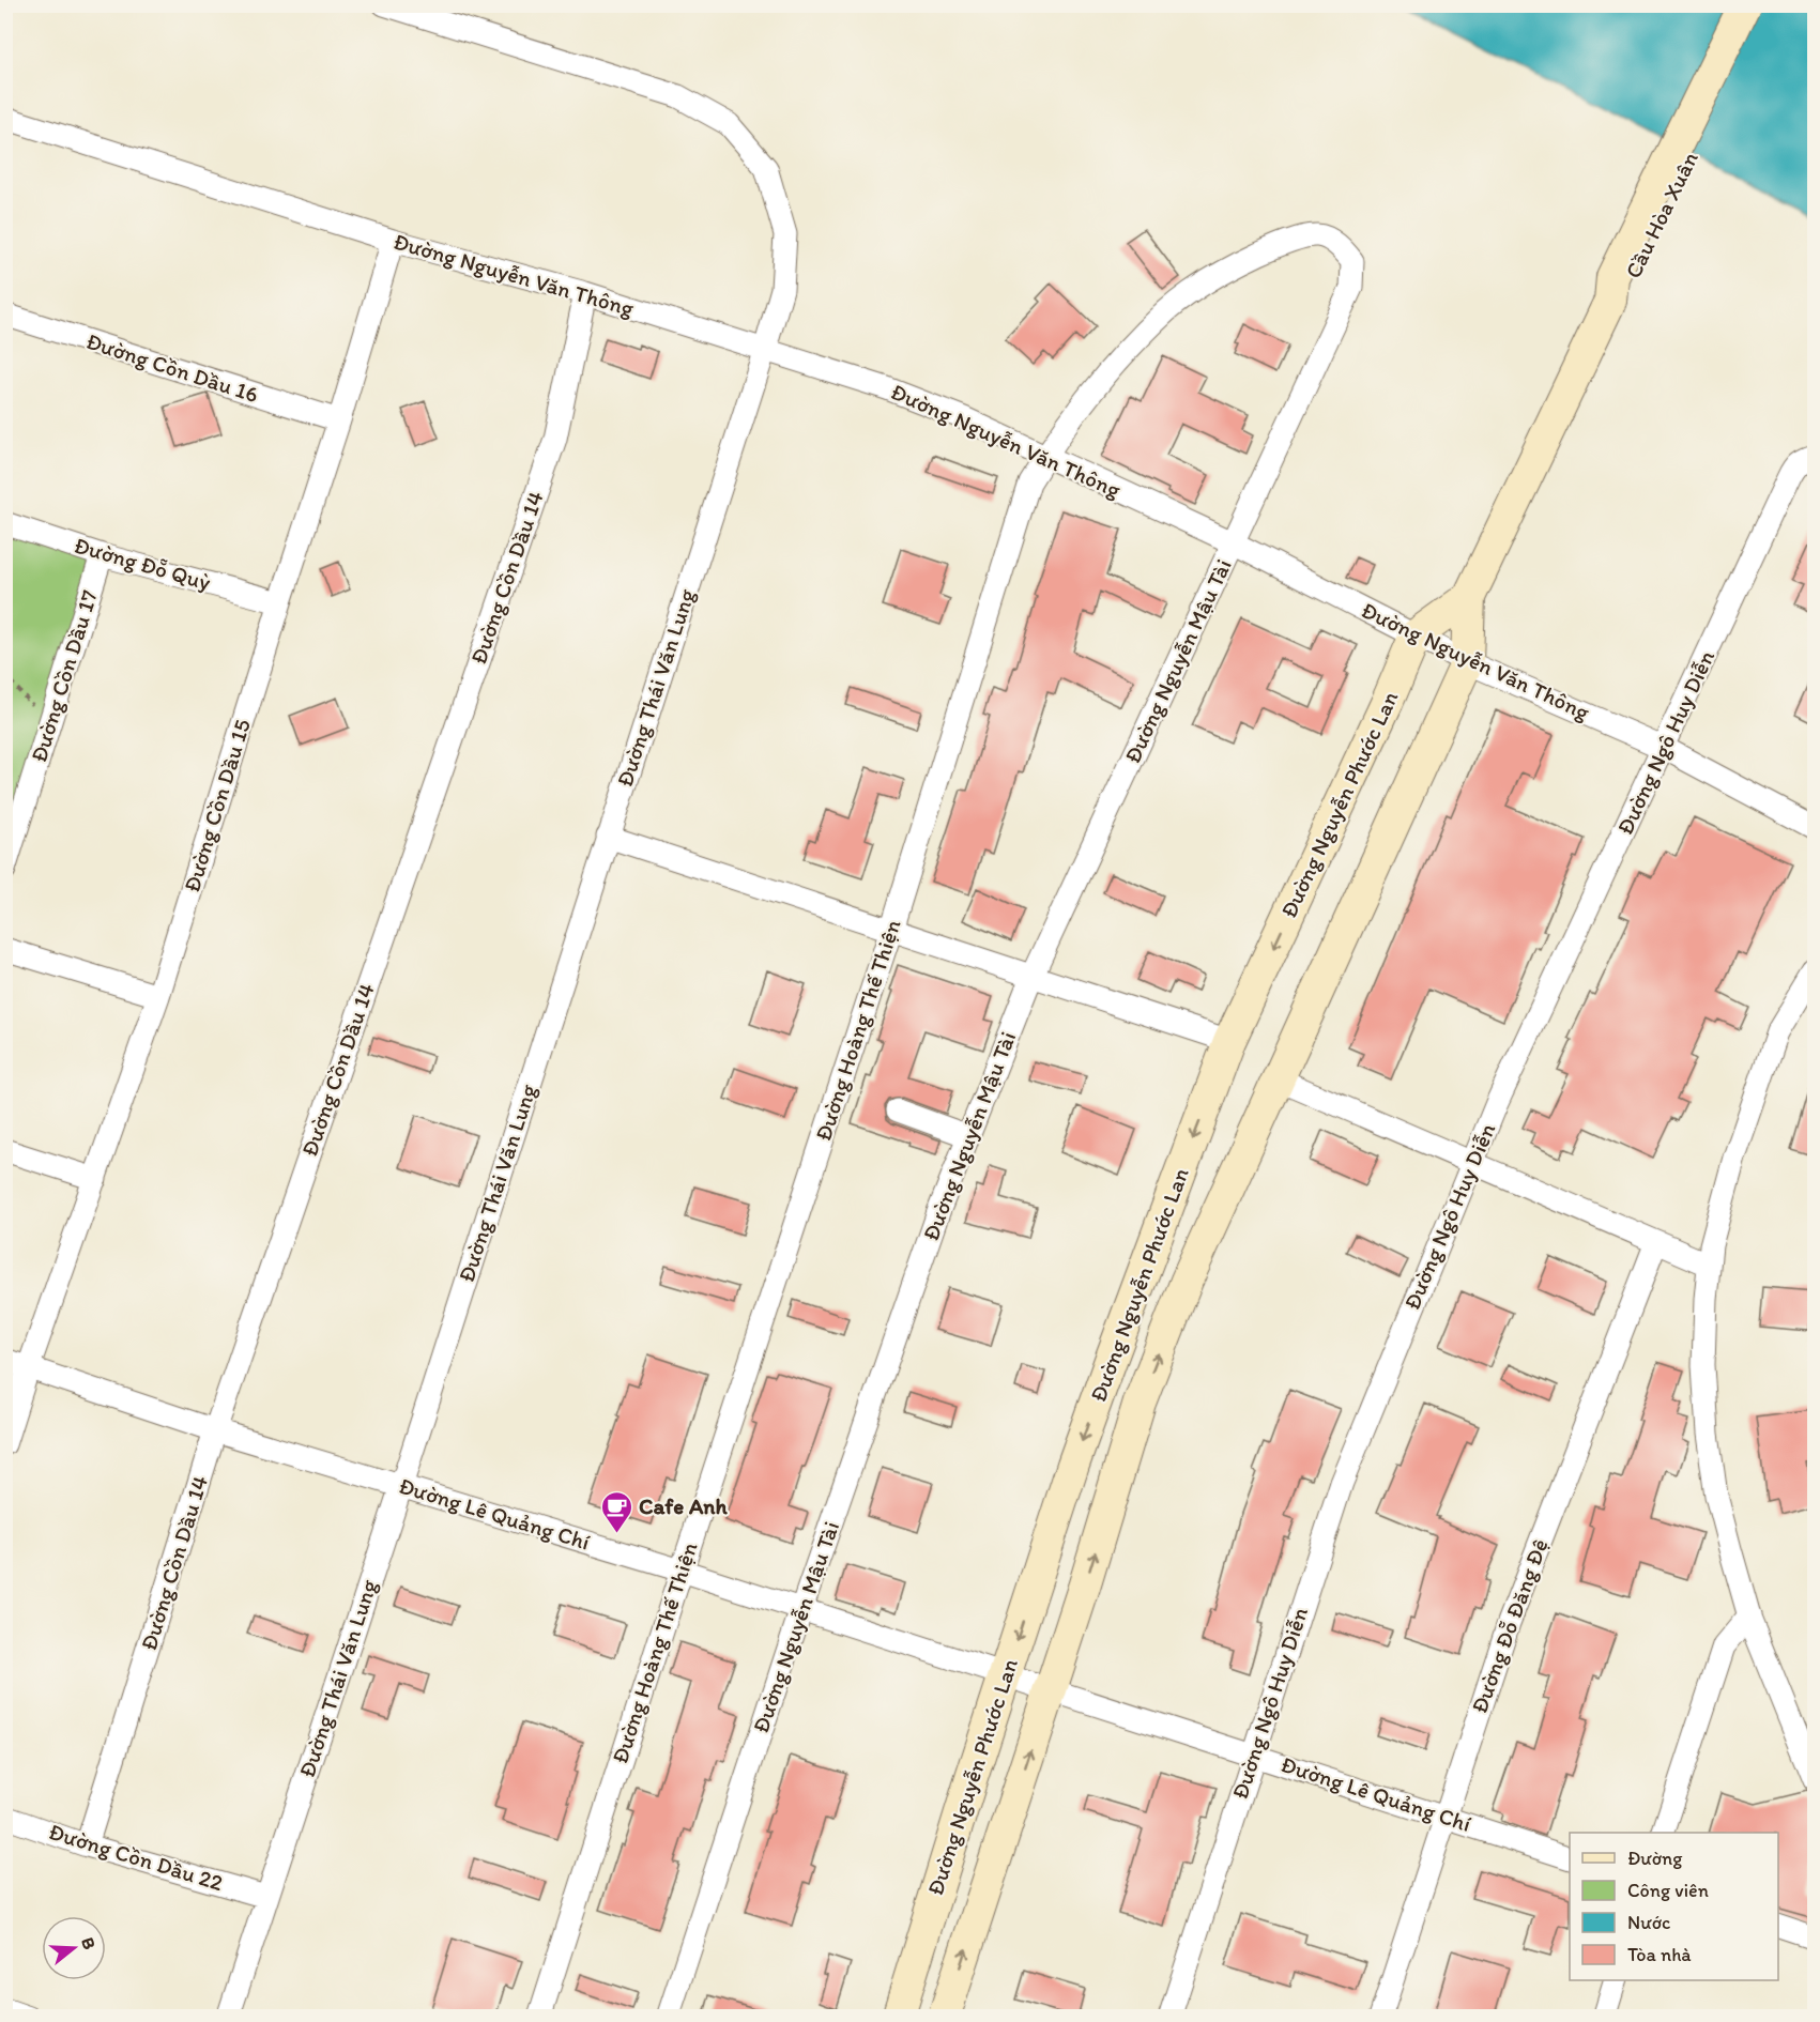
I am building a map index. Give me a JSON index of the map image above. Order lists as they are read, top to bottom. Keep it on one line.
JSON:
{"streets":{"main road":["Cầu Hòa Xuân","Đường Nguyễn Phước Lan"],"street":["Đường Nguyễn Văn Thông","Đường Cồn Dầu 16","Đường Đỗ Quỳ","Đường Cồn Dầu 14","Đường Nguyễn Mậu Tài","Đường Cồn Dầu 17","Đường Thái Văn Lung","Đường Ngô Huy Diễn","Đường Cồn Dầu 15","Đường Hoàng Thế Thiện","Đường Lê Quảng Chí","Đường Đỗ Đăng Đệ","Đường Cồn Dầu 22"]},"crossings":[["Cầu Hòa Xuân","Đường Nguyễn Phước Lan"],["Đường Nguyễn Văn Thông","Đường Cồn Dầu 14"],["Đường Nguyễn Văn Thông","Đường Nguyễn Mậu Tài"],["Đường Nguyễn Văn Thông","Đường Thái Văn Lung"],["Đường Nguyễn Văn Thông","Đường Ngô Huy Diễn"],["Đường Nguyễn Văn Thông","Đường Nguyễn Phước Lan"],["Đường Nguyễn Văn Thông","Đường Cồn Dầu 15"],["Đường Nguyễn Văn Thông","Đường Hoàng Thế Thiện"],["Đường Cồn Dầu 16","Đường Cồn Dầu 15"],["Đường Đỗ Quỳ","Đường Cồn Dầu 17"],["Đường Đỗ Quỳ","Đường Cồn Dầu 15"],["Đường Cồn Dầu 14","Đường Lê Quảng Chí"],["Đường Cồn Dầu 14","Đường Cồn Dầu 22"],["Đường Nguyễn Mậu Tài","Đường Hoàng Thế Thiện"],["Đường Nguyễn Mậu Tài","Đường Lê Quảng Chí"],["Đường Thái Văn Lung","Đường Lê Quảng Chí"],["Đường Thái Văn Lung","Đường Cồn Dầu 22"],["Đường Ngô Huy Diễn","Đường Lê Quảng Chí"],["Đường Nguyễn Phước Lan","Đường Lê Quảng Chí"],["Đường Cồn Dầu 15","Đường Lê Quảng Chí"],["Đường Hoàng Thế Thiện","Đường Lê Quảng Chí"],["Đường Lê Quảng Chí","Đường Đỗ Đăng Đệ"]],"places":{"cafe":["Cafe Anh"]},"legend":["Đường","Công viên","Nước","Tòa nhà"],"north":"right"}
